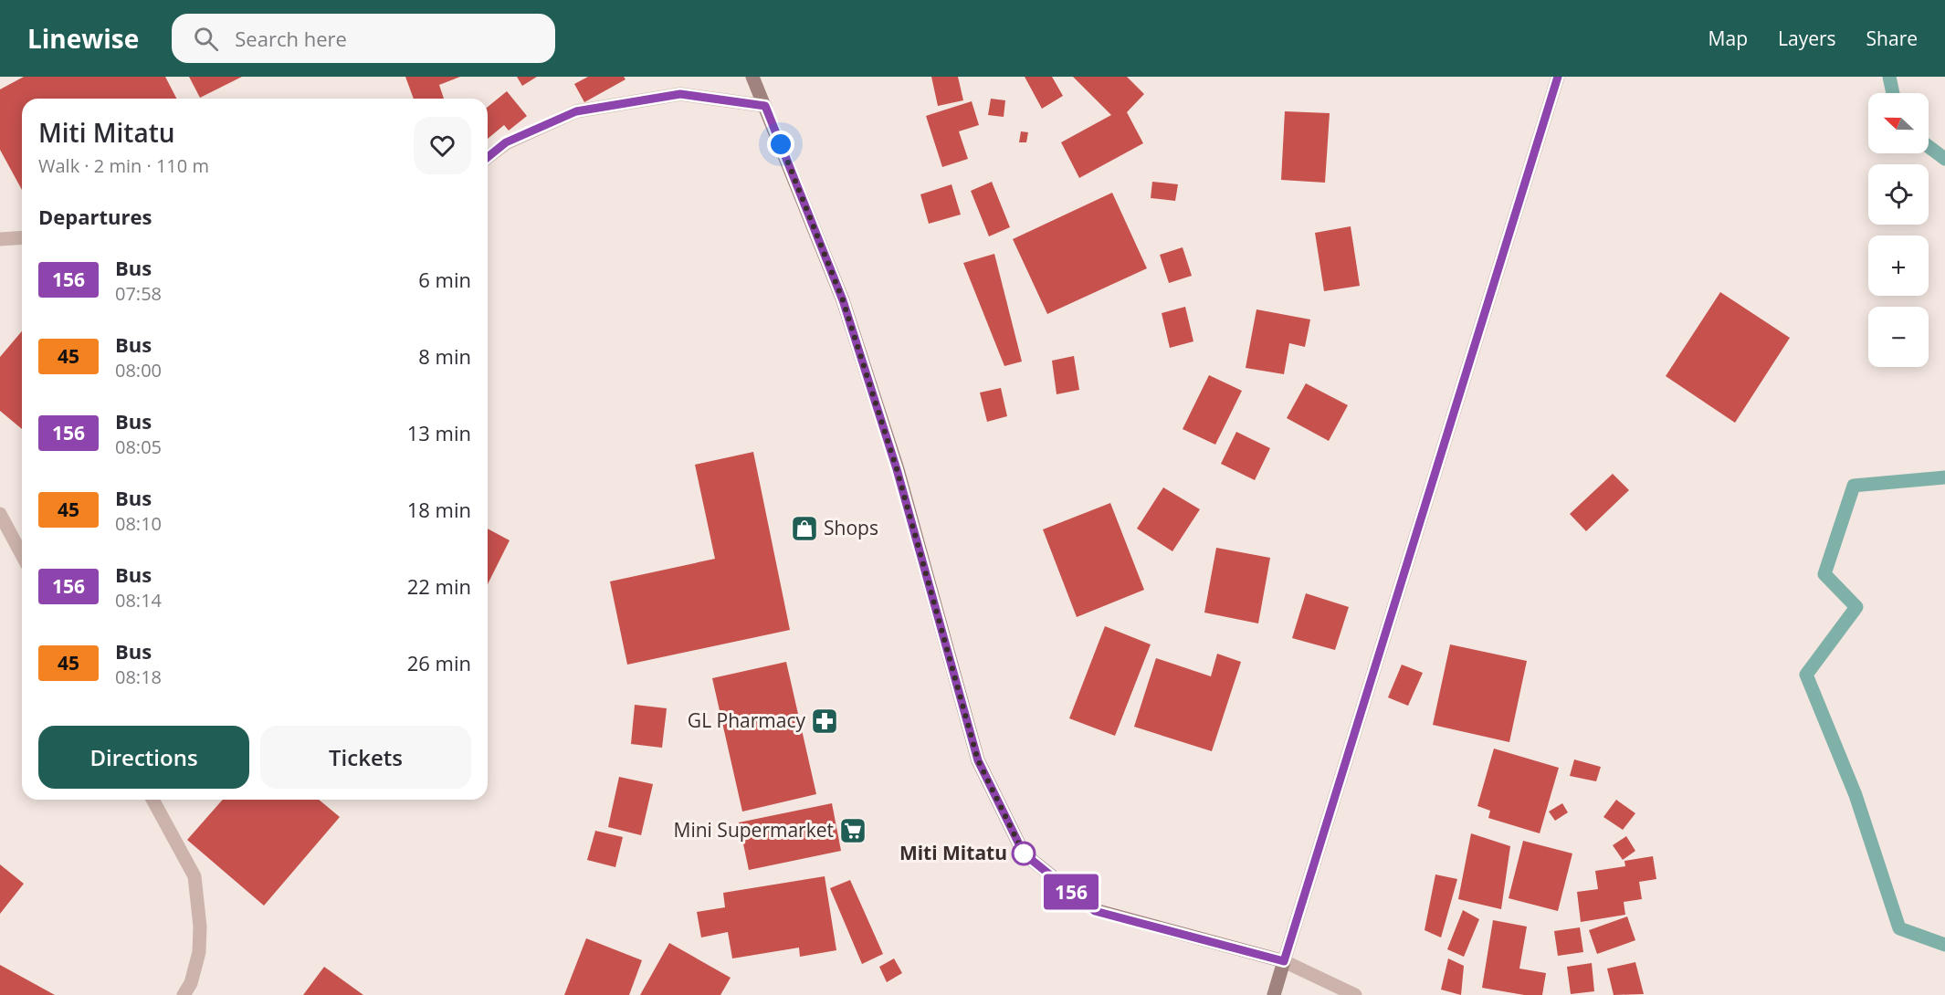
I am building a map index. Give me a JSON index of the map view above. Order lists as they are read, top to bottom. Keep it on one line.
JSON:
{"places":{"shop":["Shops"],"pharmacy":["GL Pharmacy"],"supermarket":["Mini Supermarket"],"other":["Miti Mitatu"]},"lines":["bus line 156"],"north":"left","page":{"header":"Linewise","search":"Search here","nav":["Map","Layers","Share"],"on_map":"156","map_buttons":["+","−"],"heading":[["Miti Mitatu","Walk · 2 min · 110 m"],"Departures"],"list":[{"mark":"156","name":"Bus","note":"07:58","value":"6 min"},{"mark":"45","name":"Bus","note":"08:00","value":"8 min"},{"mark":"156","name":"Bus","note":"08:05","value":"13 min"},{"mark":"45","name":"Bus","note":"08:10","value":"18 min"},{"mark":"156","name":"Bus","note":"08:14","value":"22 min"},{"mark":"45","name":"Bus","note":"08:18","value":"26 min"}],"buttons":["Directions","Tickets"]}}
